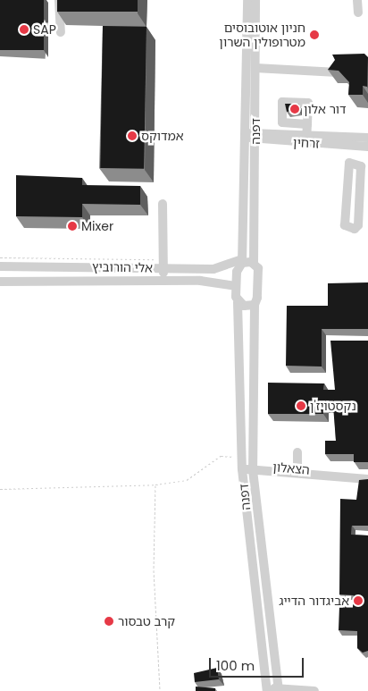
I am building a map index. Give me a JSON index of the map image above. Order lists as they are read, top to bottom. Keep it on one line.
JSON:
{"streets":{"street":["דפנה","זרחין","אלי הורוביץ","הצאלון"]},"crossings":[["דפנה","זרחין"],["דפנה","אלי הורוביץ"],["דפנה","הצאלון"]],"places":["SAP","חניון אוטובוסים מטרופולין השרון","דור אלון","אמדוקס","Mixer","נקסטויז'ן","אביגדור הדייג","קרב טבסור"],"scale_bar":"100 m"}
